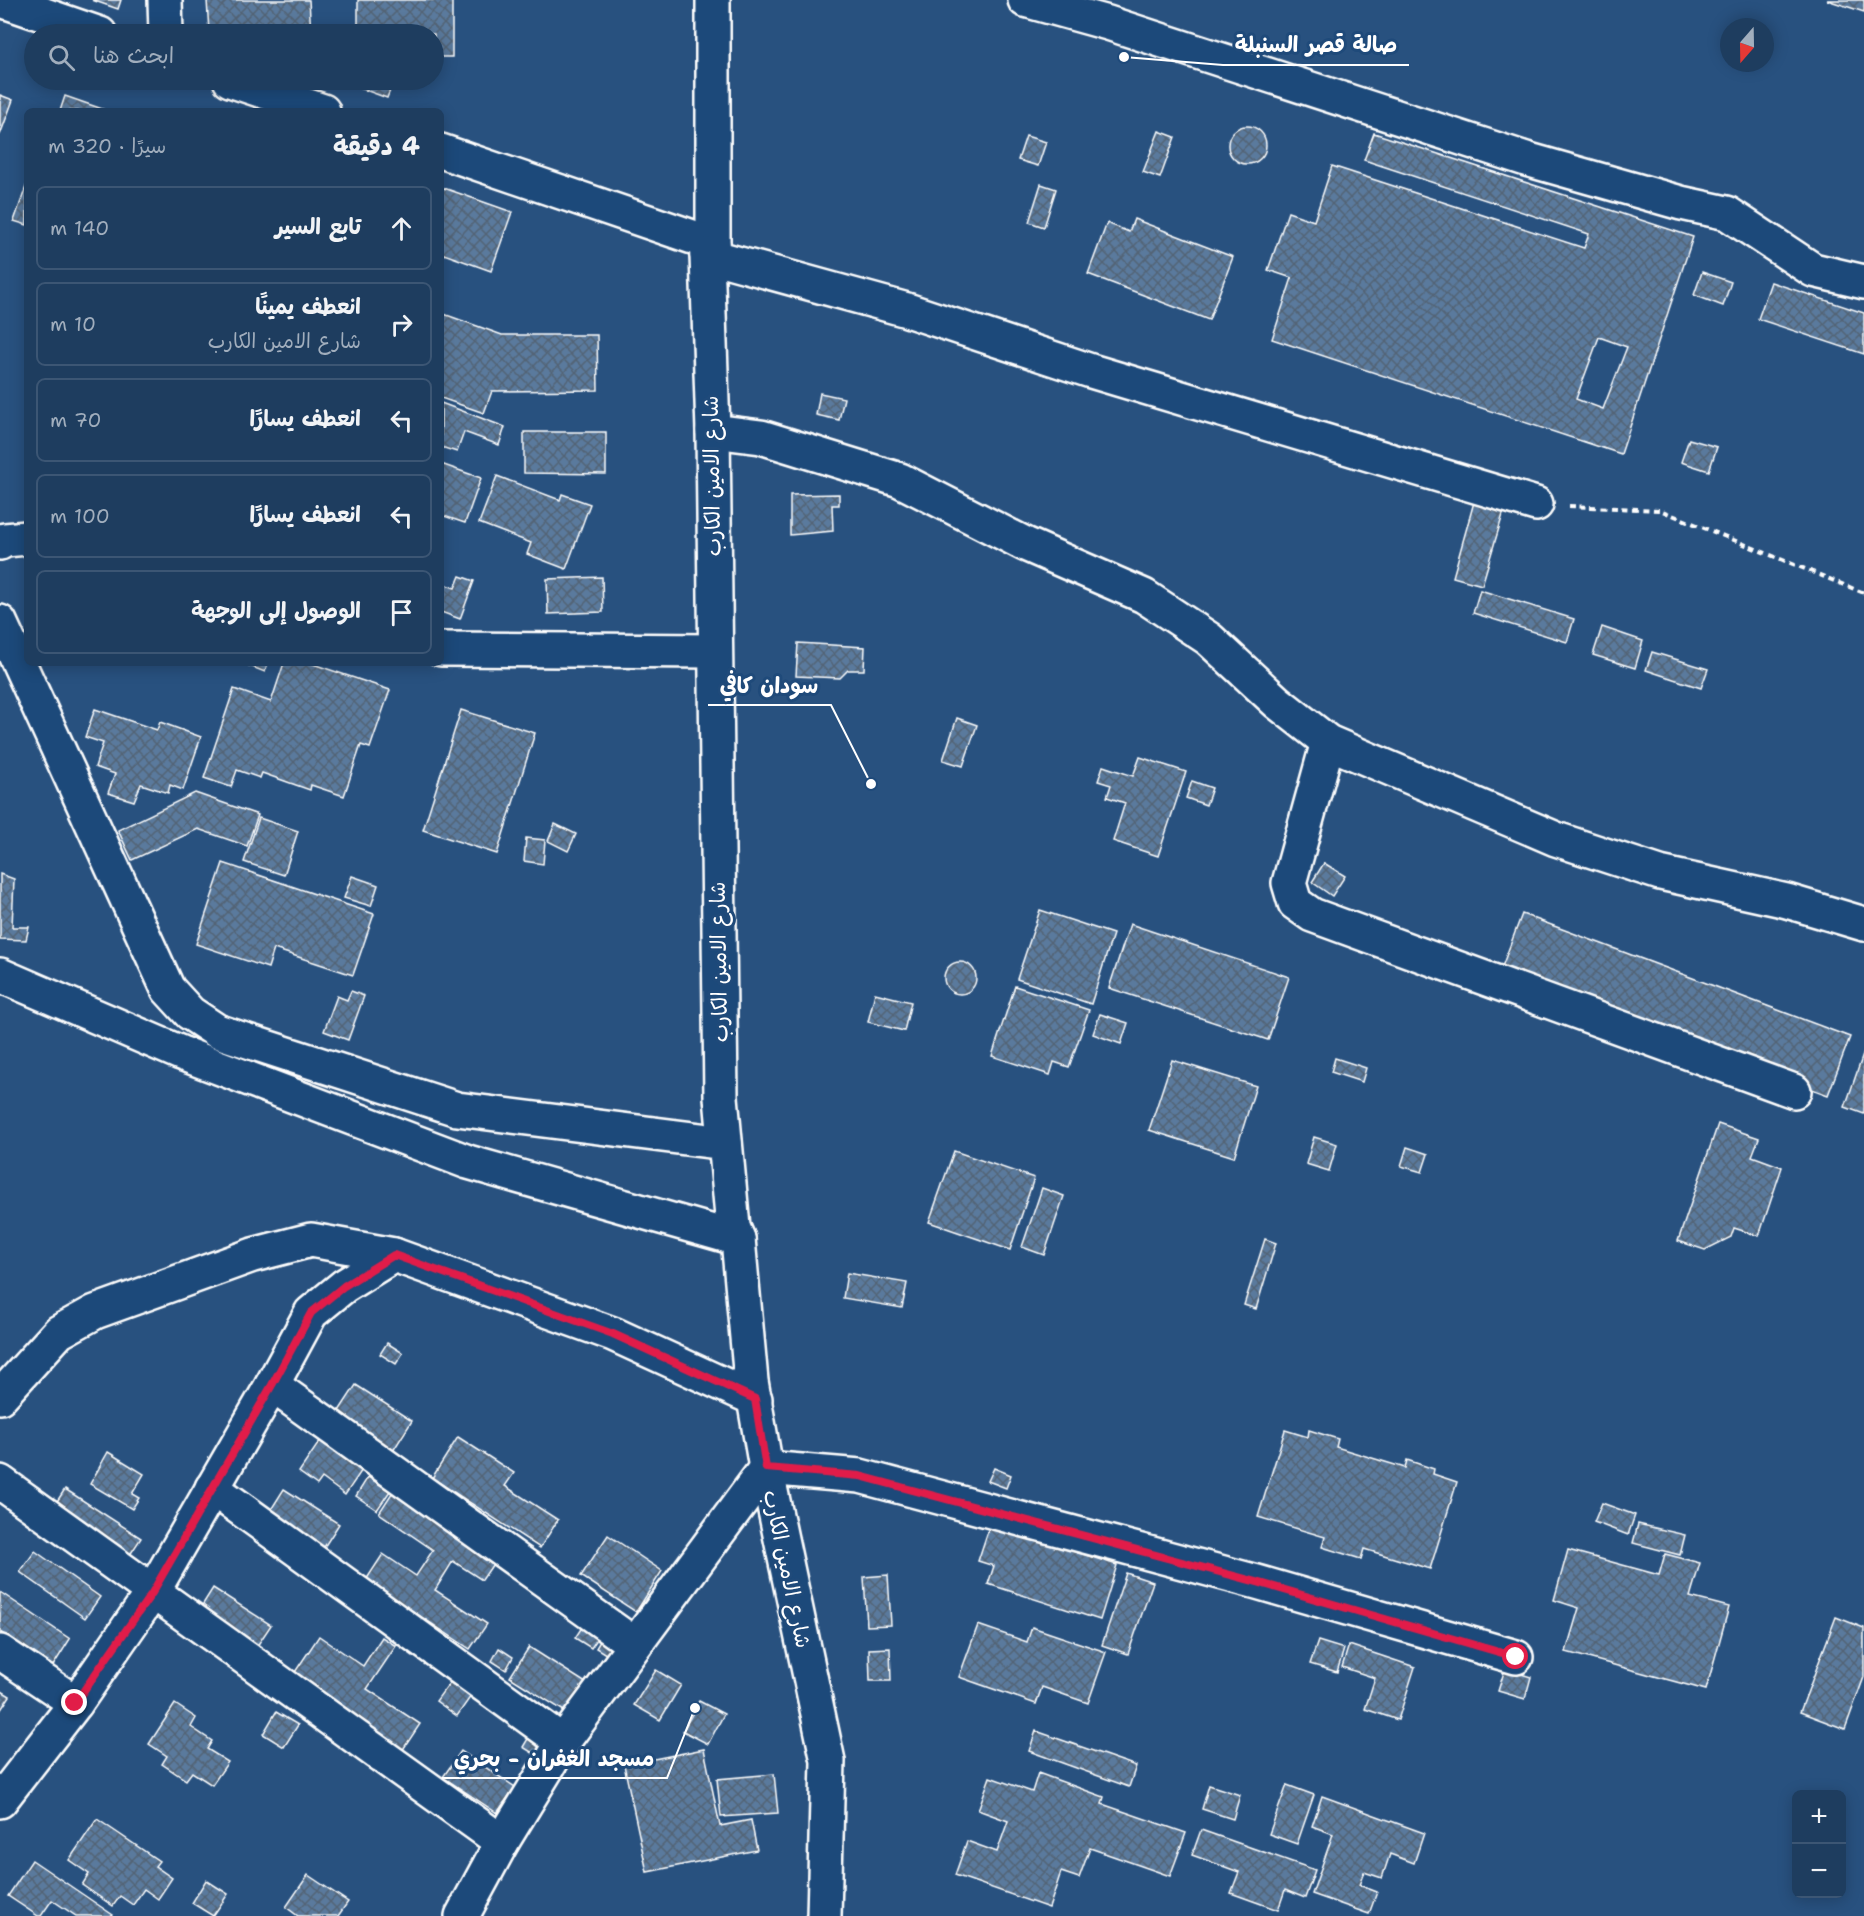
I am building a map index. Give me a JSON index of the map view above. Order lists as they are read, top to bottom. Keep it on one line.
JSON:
{"streets":{"street":["شارع الامين الكارب"]},"places":["صالة قصر السنبلة","سودان كافي","مسجد الغفران - بحري"],"north":"bottom","page":{"search":"ابحث هنا","heading":["4 دقيقة","سيرًا · 320 m"],"list":[["تابع السير","140 m"],["انعطف يمينًا","شارع الامين الكارب","10 m"],["انعطف يسارًا","70 m"],["انعطف يسارًا","100 m"],"الوصول إلى الوجهة"],"map_buttons":["+","−"]}}
